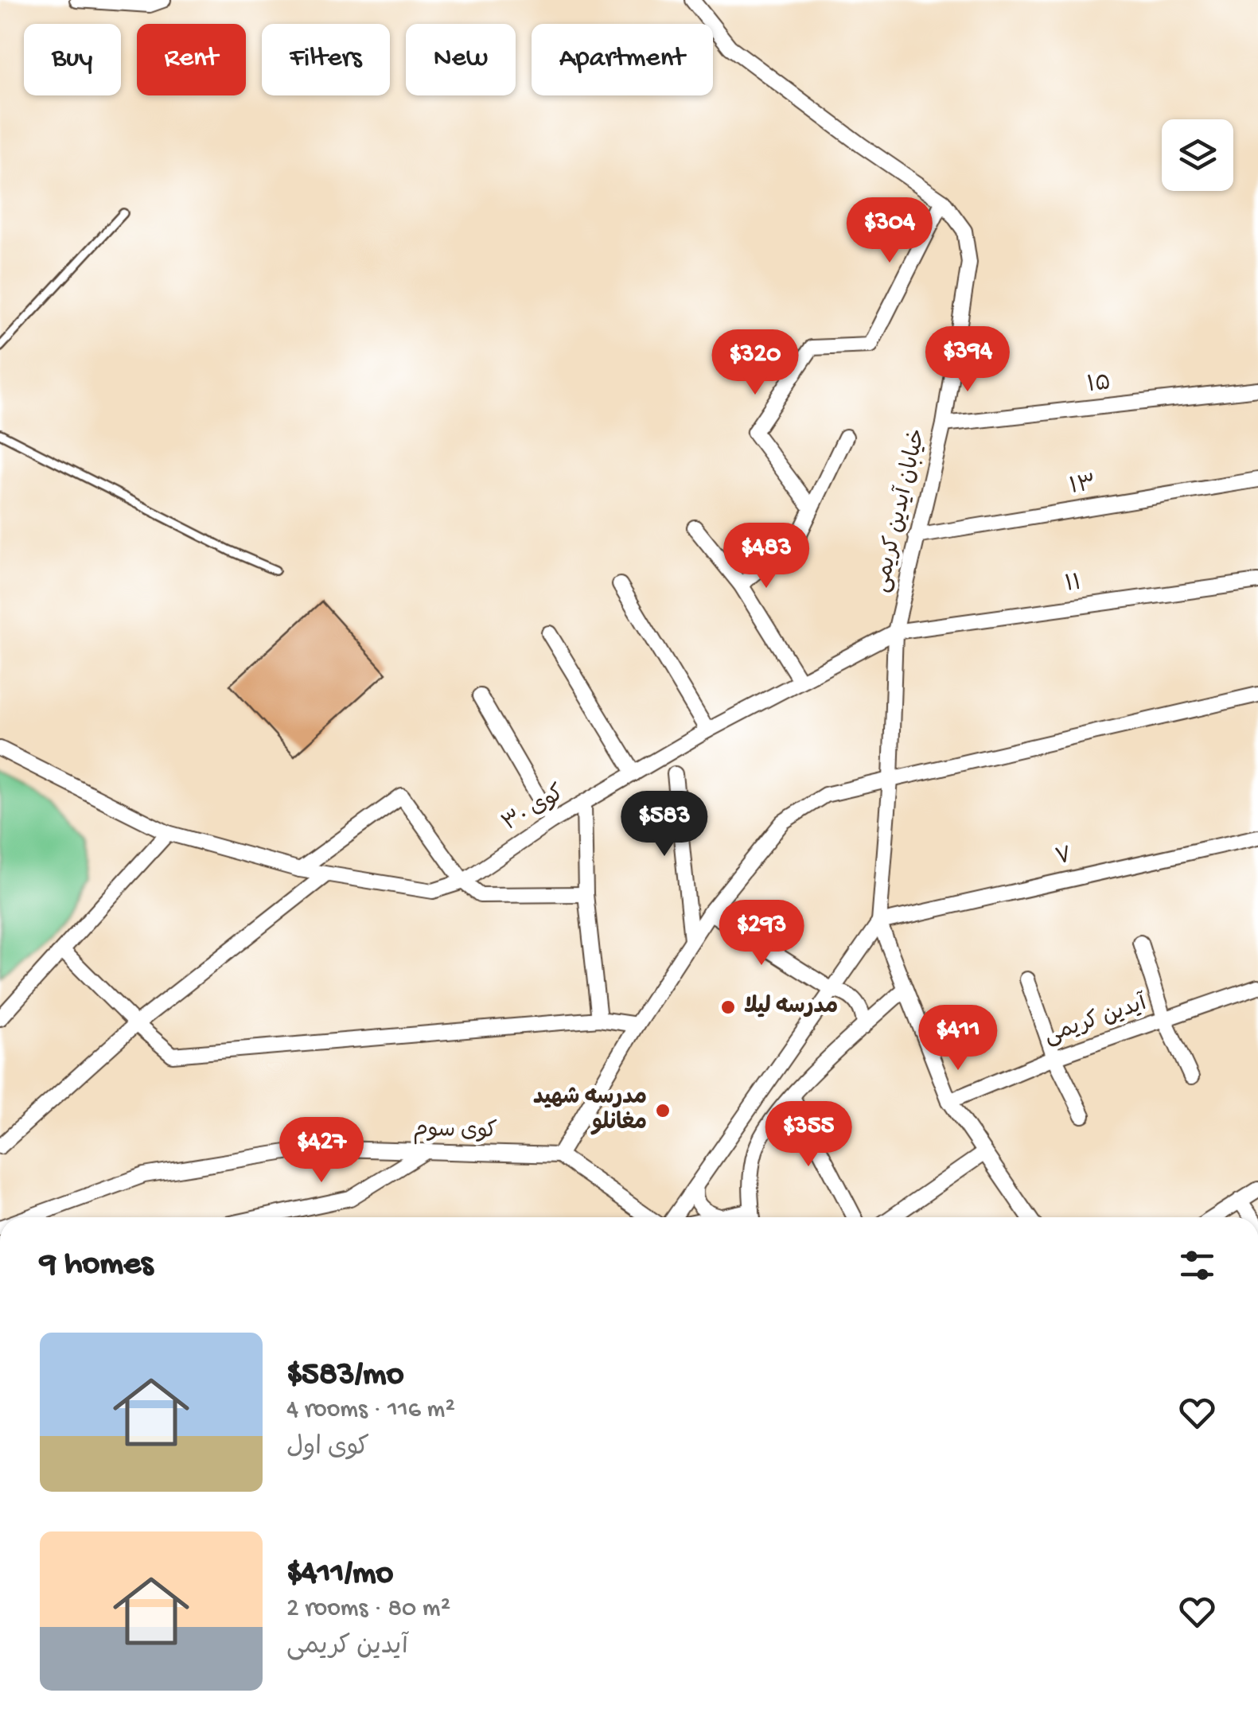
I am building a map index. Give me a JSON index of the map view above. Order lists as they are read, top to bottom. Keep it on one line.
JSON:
{"streets":{"street":["۱۵","۱۳","خیابان آیدین کریمی","۱۱","کوی ۳۰","۷","آیدین کریمی","کوی سوم"]},"crossings":[["۱۵","خیابان آیدین کریمی"],["۱۳","خیابان آیدین کریمی"],["خیابان آیدین کریمی","۱۱"],["خیابان آیدین کریمی","کوی ۳۰"],["خیابان آیدین کریمی","۷"],["۱۱","کوی ۳۰"]],"places":["مدرسه لیلا","مدرسه شهید مغانلو"],"page":{"chip":["Buy","Rent","Filters","New","Apartment"],"price":["$304","$394","$320","$483","$583","$293","$411","$355","$427"],"heading":"9 homes","list":[{"name":"$583/mo","note":"4 rooms · 116 m² · کوی اول"},{"name":"$411/mo","note":"2 rooms · 80 m² · آیدین کریمی"}]}}
